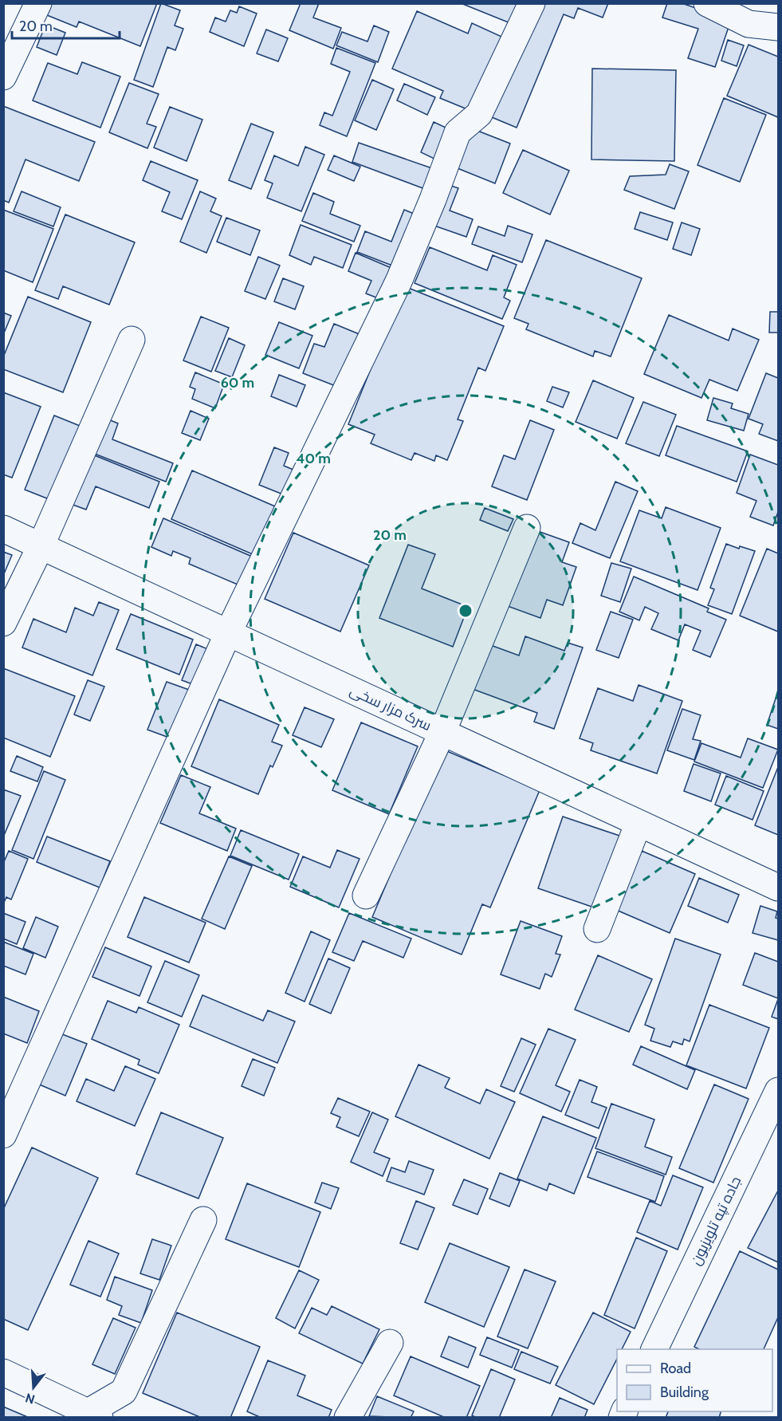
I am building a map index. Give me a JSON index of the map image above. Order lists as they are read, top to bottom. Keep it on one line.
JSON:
{"streets":{"street":["سرک مزار سخی","جاده تپه تلویزیون"]},"legend":["Road","Building"],"scale_bar":"20 m","north":"bottom","rings":["60 m","40 m","20 m"]}
